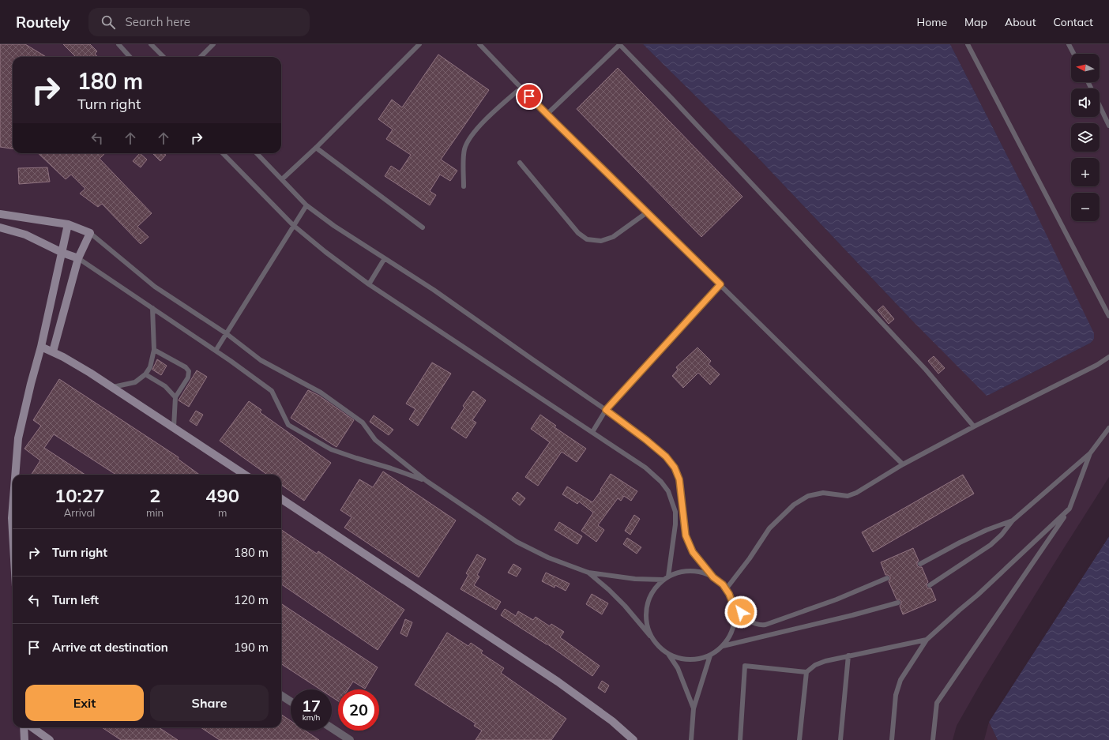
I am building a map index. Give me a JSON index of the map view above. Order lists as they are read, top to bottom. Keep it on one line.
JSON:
{"north":"left","page":{"header":"Routely","search":"Search here","nav":["Home","Map","About","Contact"],"map_buttons":["+","−"],"turn":["180 m","Turn right"],"eta":["10:27","Arrival","2","min","490","m"],"list":[{"name":"Turn right","value":"180 m"},{"name":"Turn left","value":"120 m"},{"name":"Arrive at destination","value":"190 m"}],"buttons":["Exit","Share"],"speed":"17 km/h","limit":"20"}}
